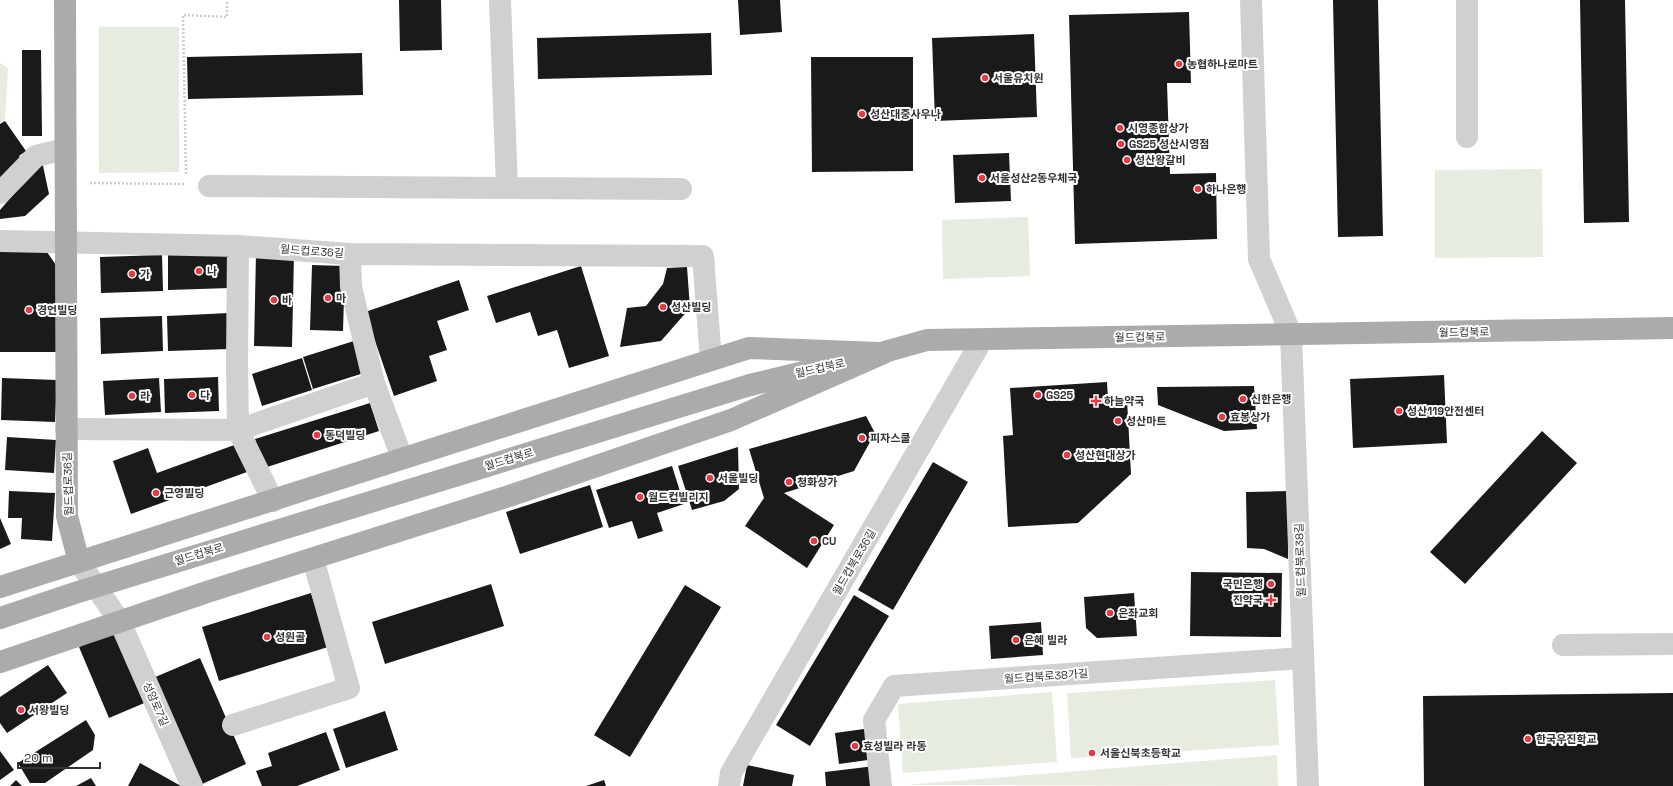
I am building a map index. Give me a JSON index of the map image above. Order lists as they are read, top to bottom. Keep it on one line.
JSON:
{"streets":{"main road":["월드컵로36길","월드컵북로"],"street":["월드컵북로38길","월드컵북로36길","월드컵북로38가길","성암로7길"]},"crossings":[["월드컵로36길","성암로7길"],["월드컵북로","월드컵북로38길"],["월드컵북로","월드컵북로36길"],["월드컵북로38길","월드컵북로38가길"]],"places":{"other":["농협하나로마트","서울유치원","성산대중사우나","시영종합상가","GS25 성산시영점","성산왕갈비","서울성산2동우체국","하나은행","나","가","마","바","성산빌딩","경언빌딩","다","GS25","라","신한은행","성산119안전센터","효봉상가","성산마트","동덕빌딩","피자스쿨","성산현대상가","서울빌딩","청화상가","근영빌딩","월드컵빌리지","CU","국민은행","은좌교회","성원골","은혜 빌라","서왕빌딩","한국우진학교","효성빌라 라동","서울신북초등학교"],"health":["하늘약국","진약국"]},"scale_bar":"20 m"}
